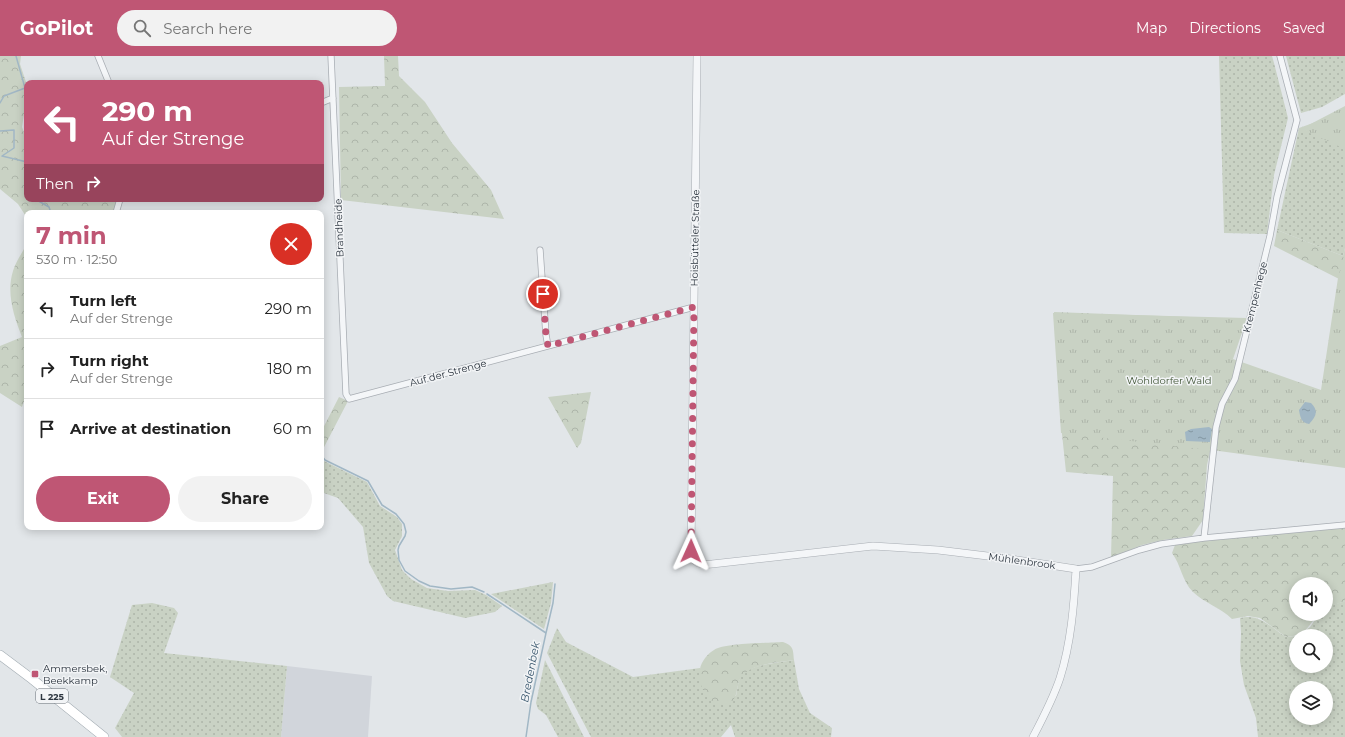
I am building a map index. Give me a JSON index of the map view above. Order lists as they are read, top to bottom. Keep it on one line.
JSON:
{"streets":{"main road":["L 225"],"street":["Brandheide","Hoisbütteler Straße","Krempenhege","Auf der Strenge","Mühlenbrook"]},"crossings":[["Brandheide","Auf der Strenge"],["Hoisbütteler Straße","Auf der Strenge"],["Hoisbütteler Straße","Mühlenbrook"],["Krempenhege","Mühlenbrook"]],"water":["Bredenbek"],"parks":["Wohldorfer Wald"],"places":{"transit":["Ammersbek, Beekkamp"]},"page":{"header":"GoPilot","search":"Search here","nav":["Map","Directions","Saved"],"turn":["290 m","Auf der Strenge"],"then":"Then","heading":["7 min","530 m · 12:50"],"list":[{"name":"Turn left","note":"Auf der Strenge","value":"290 m"},{"name":"Turn right","note":"Auf der Strenge","value":"180 m"},{"name":"Arrive at destination","value":"60 m"}],"buttons":["Exit","Share"]}}
